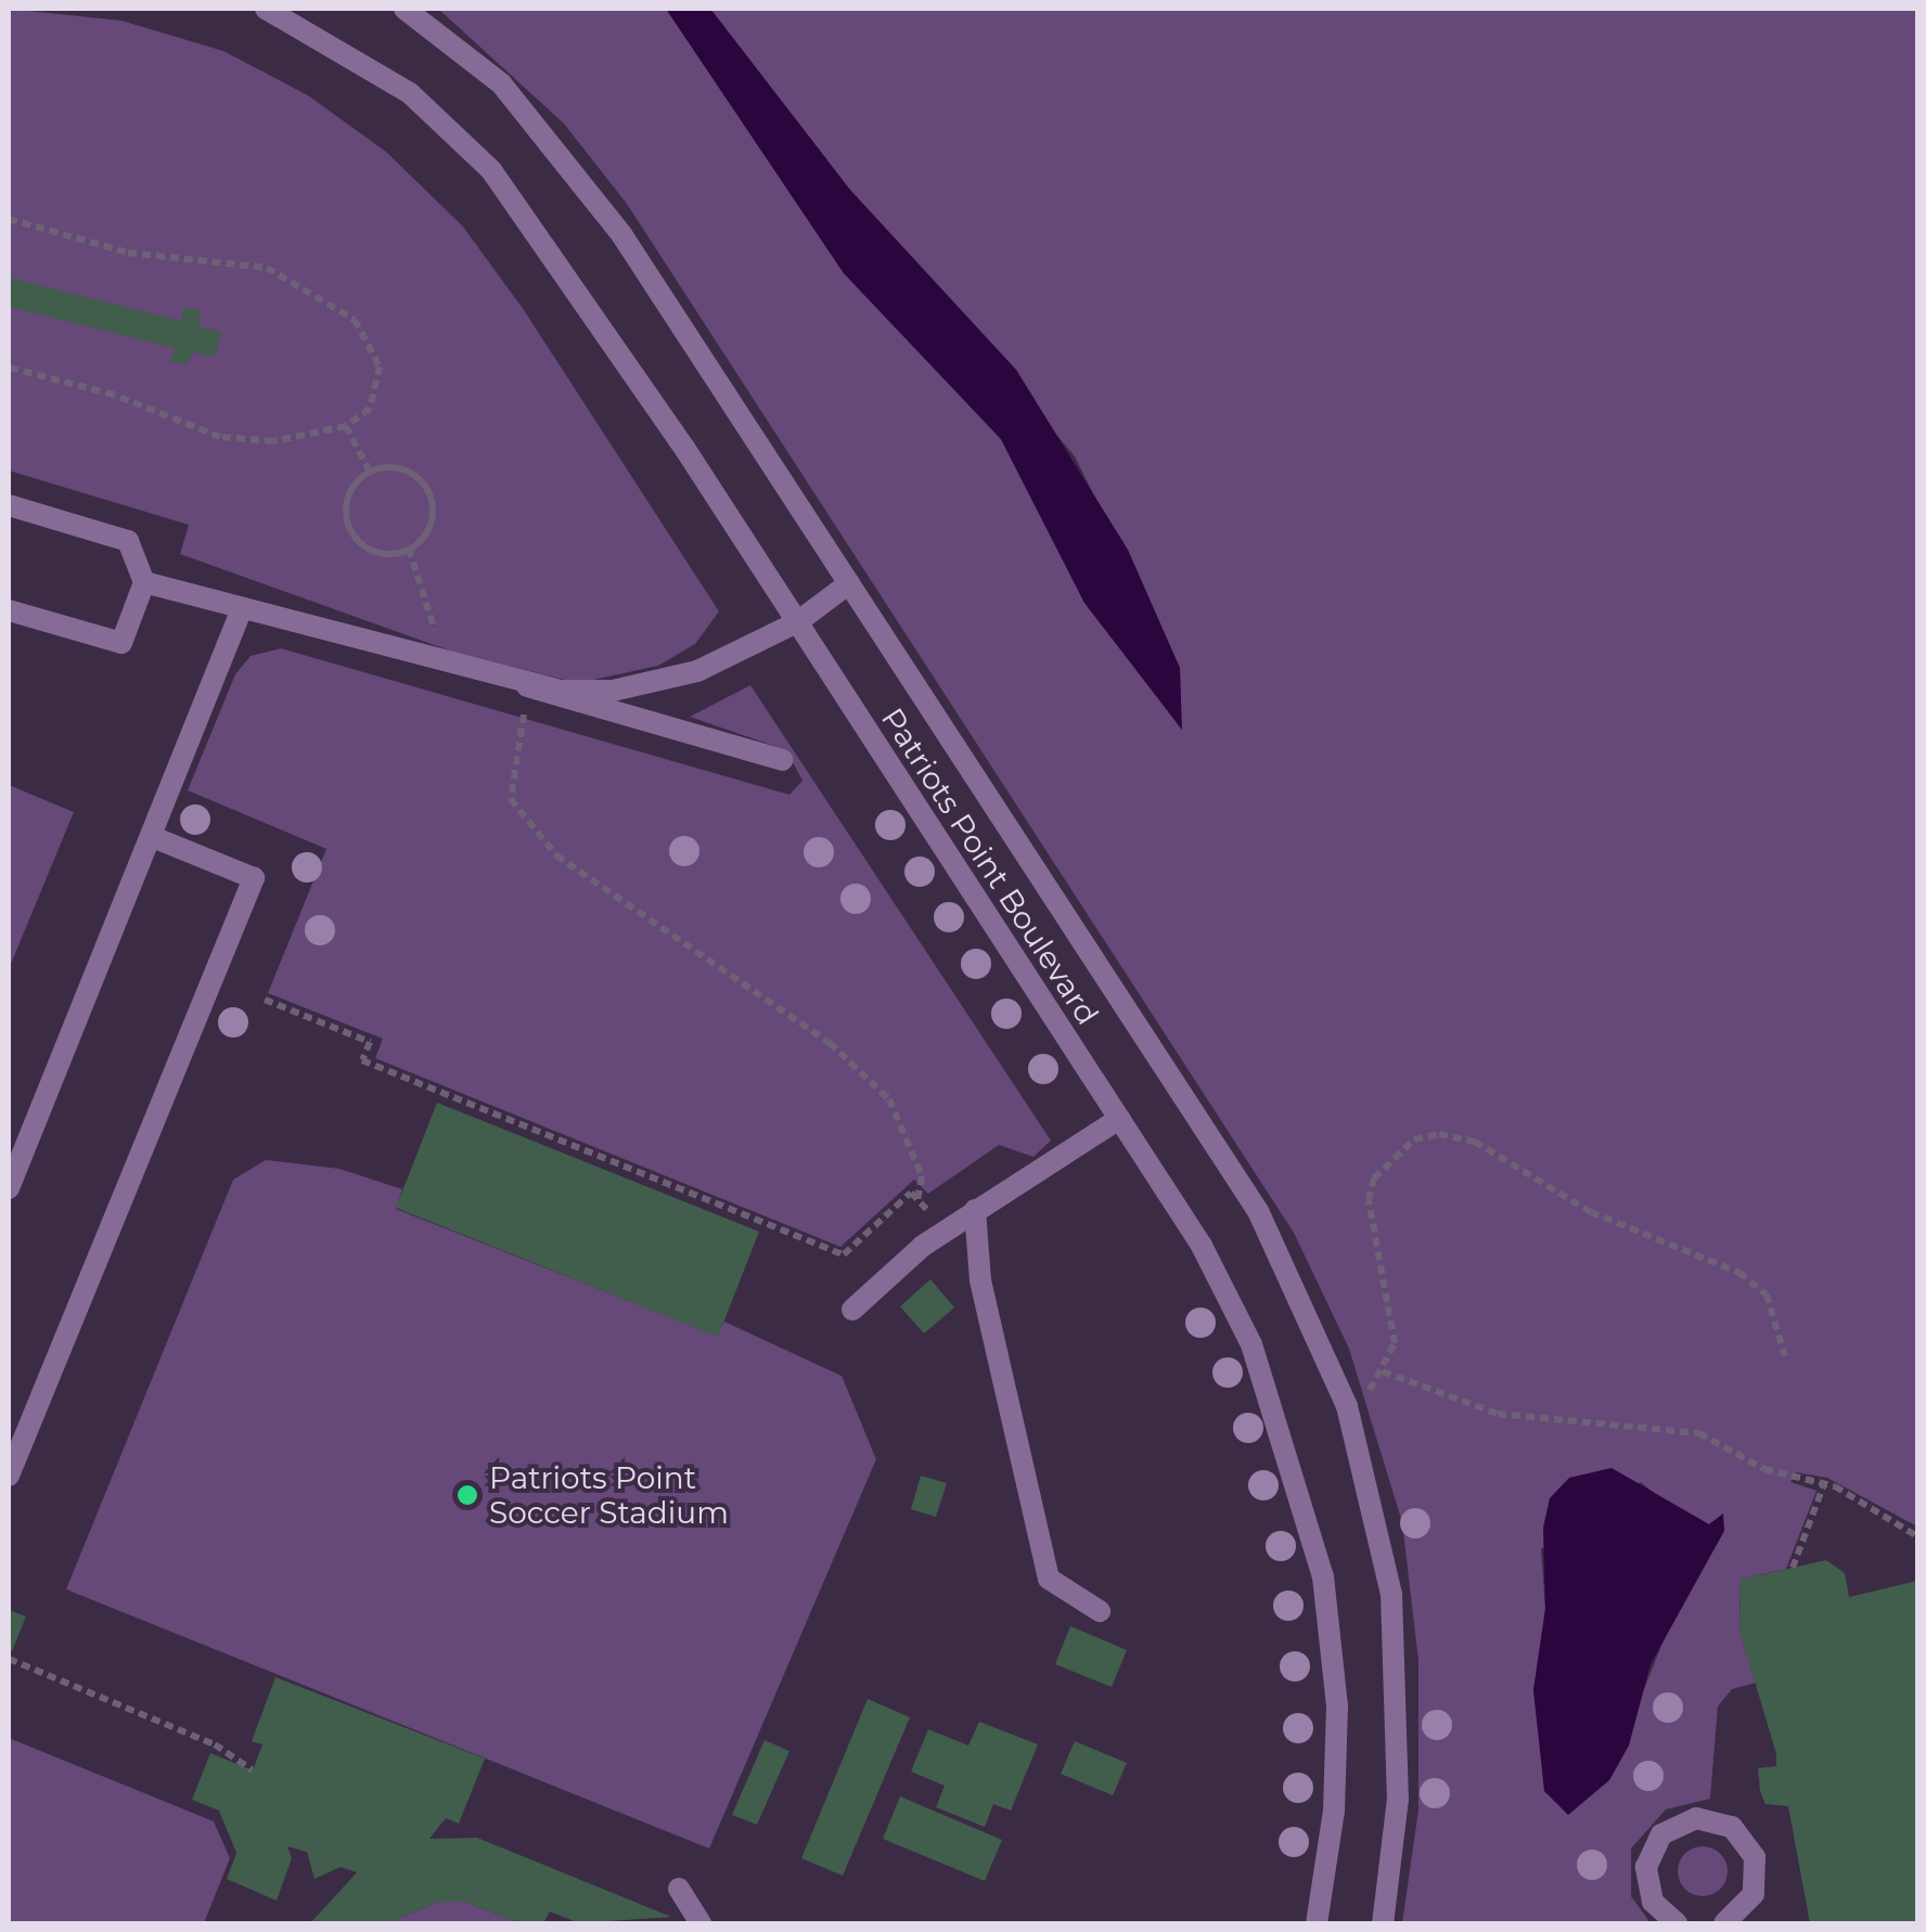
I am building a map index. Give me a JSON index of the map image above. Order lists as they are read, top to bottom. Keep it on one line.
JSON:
{"streets":{"street":["Patriots Point Boulevard"]},"places":["Patriots Point Soccer Stadium"]}
